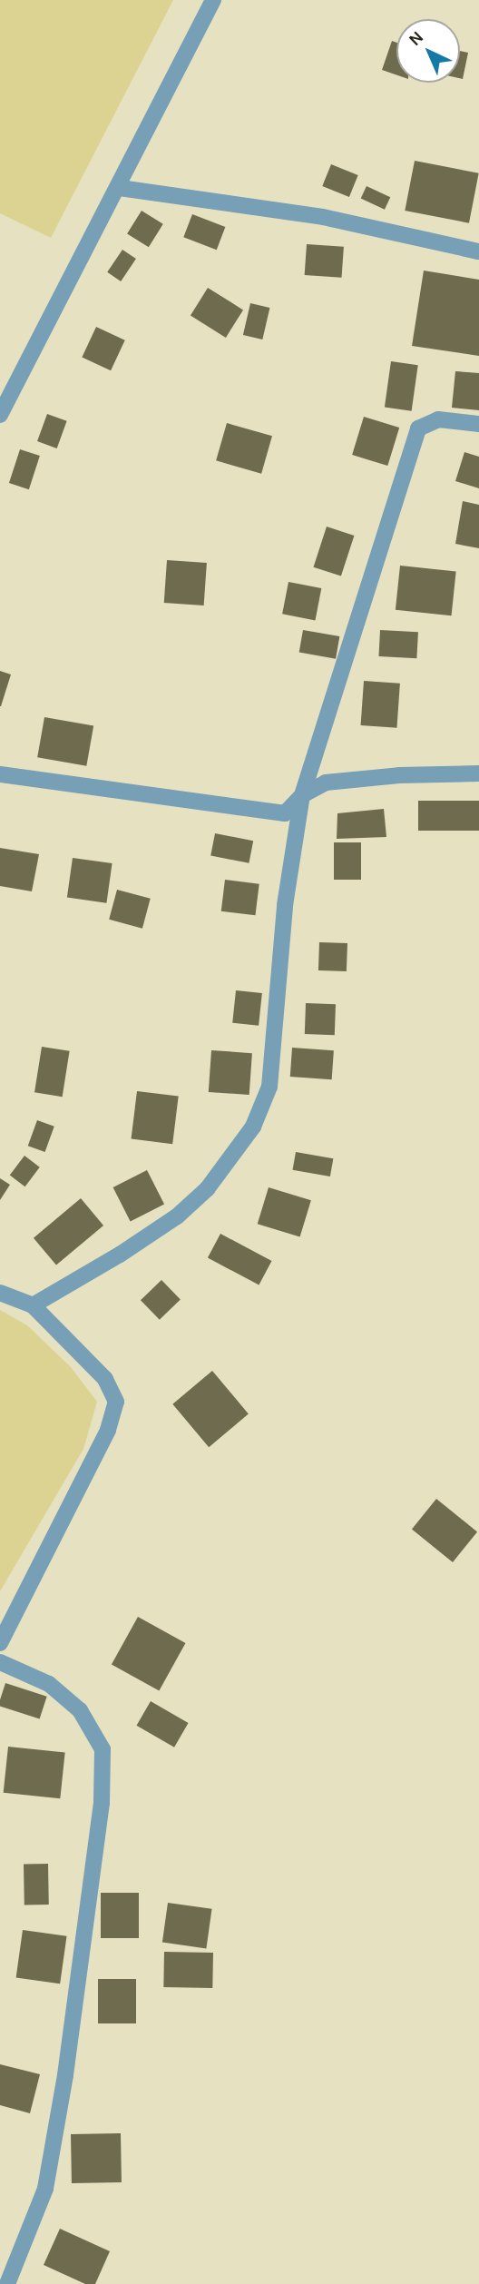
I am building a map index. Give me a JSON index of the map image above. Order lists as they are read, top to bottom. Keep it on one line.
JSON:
{"north":"top left"}
